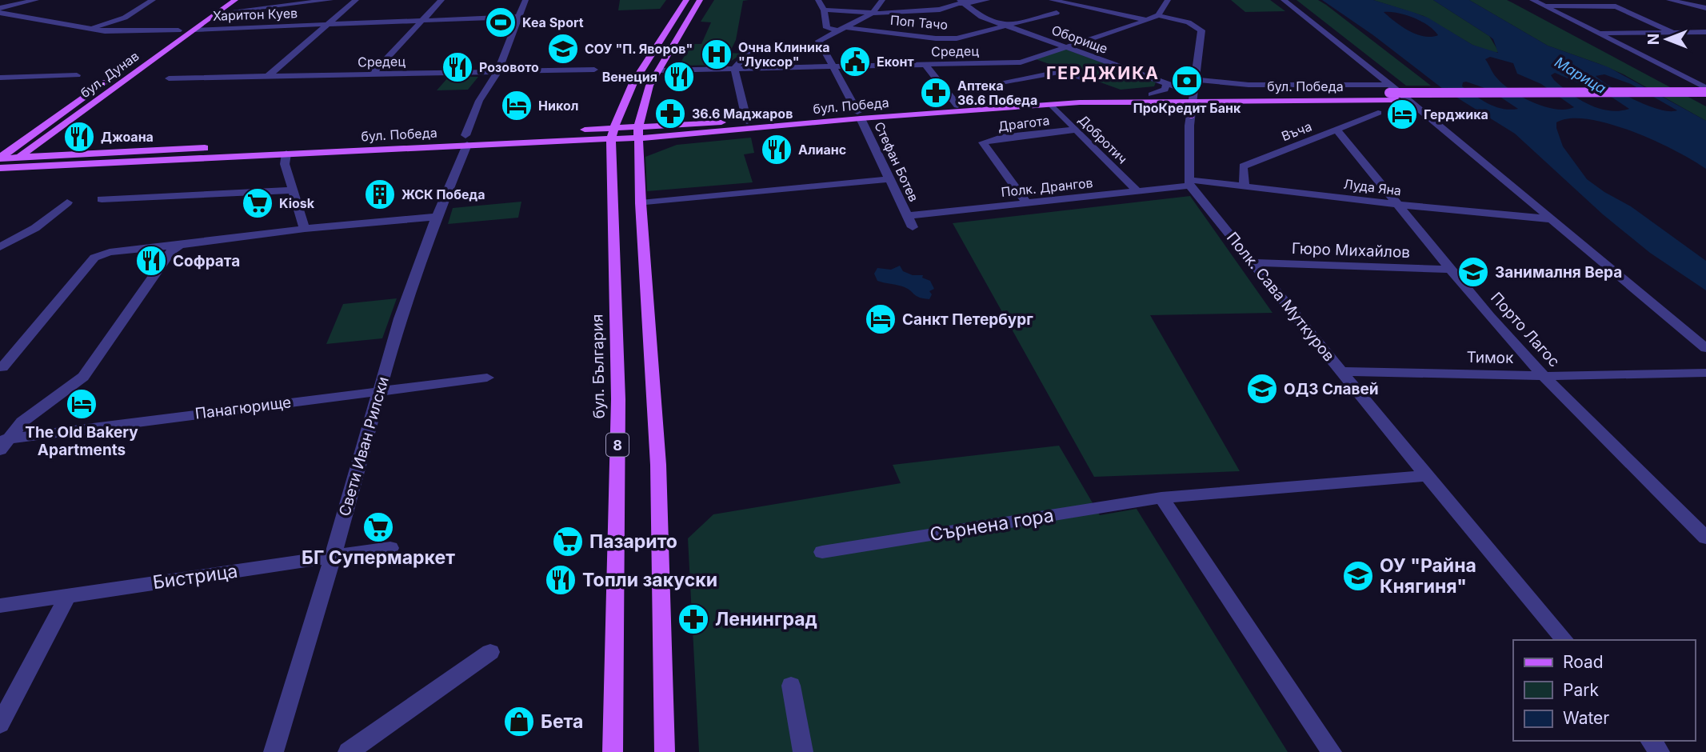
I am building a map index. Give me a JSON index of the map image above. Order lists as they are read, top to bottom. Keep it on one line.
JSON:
{"streets":{"main road":["бул. Дунав","бул. Победа","бул. България","8"],"street":["Харитон Куев","Поп Тачо","Оборище","Средец","Драгота","Въча","Добротич","Стефан Ботев","Полк. Дрангов","Луда Яна","Гюро Михайлов","Полк. Сава Муткуров","Порто Лагос","Тимок","Панагюрище","Свети Иван Рилски","Сърнена гора","Бистрица"]},"crossings":[["Харитон Куев","бул. Дунав"],["Харитон Куев","Свети Иван Рилски"],["Поп Тачо","Оборище"],["Поп Тачо","Стефан Ботев"],["Оборище","Средец"],["Оборище","бул. Победа"],["Средец","Стефан Ботев"],["Средец","Свети Иван Рилски"],["бул. Дунав","бул. Победа"],["бул. Победа","Добротич"],["бул. Победа","Стефан Ботев"],["бул. Победа","бул. България"],["бул. Победа","Свети Иван Рилски"],["Драгота","Добротич"],["Драгота","Полк. Дрангов"],["Въча","Луда Яна"],["Въча","Порто Лагос"],["Добротич","Полк. Дрангов"],["Стефан Ботев","Полк. Дрангов"],["Полк. Дрангов","Луда Яна"],["Полк. Дрангов","Полк. Сава Муткуров"],["Луда Яна","Полк. Сава Муткуров"],["Луда Яна","Порто Лагос"],["Гюро Михайлов","Полк. Сава Муткуров"],["Гюро Михайлов","Порто Лагос"],["Полк. Сава Муткуров","Тимок"],["Полк. Сава Муткуров","Сърнена гора"],["Порто Лагос","Тимок"],["Панагюрище","Свети Иван Рилски"],["Свети Иван Рилски","Бистрица"]],"districts":["ГЕРДЖИКА"],"water":["Марица"],"places":{"sports":["Kea Sport"],"school or university":["СОУ \"П. Яворов\"","Занималня Вера","ОДЗ Славей","ОУ \"Райна Княгиня\""],"hospital":["Очна Клиника \"Луксор\""],"public building":["Еконт"],"restaurant":["Розовото","Венеция","Джоана","Алианс","Софрата","Топли закуски"],"bank":["ПроКредит Банк"],"pharmacy":["Аптека 36.6 Победа","36.6 Маджаров","Ленинград"],"hotel":["Никол","Герджика","Санкт Петербург","The Old Bakery Apartments"],"building":["ЖСК Победа"],"supermarket":["Kiosk","БГ Супермаркет","Пазарито"],"shop":["Бета"]},"legend":["Road","Park","Water"],"north":"left"}
